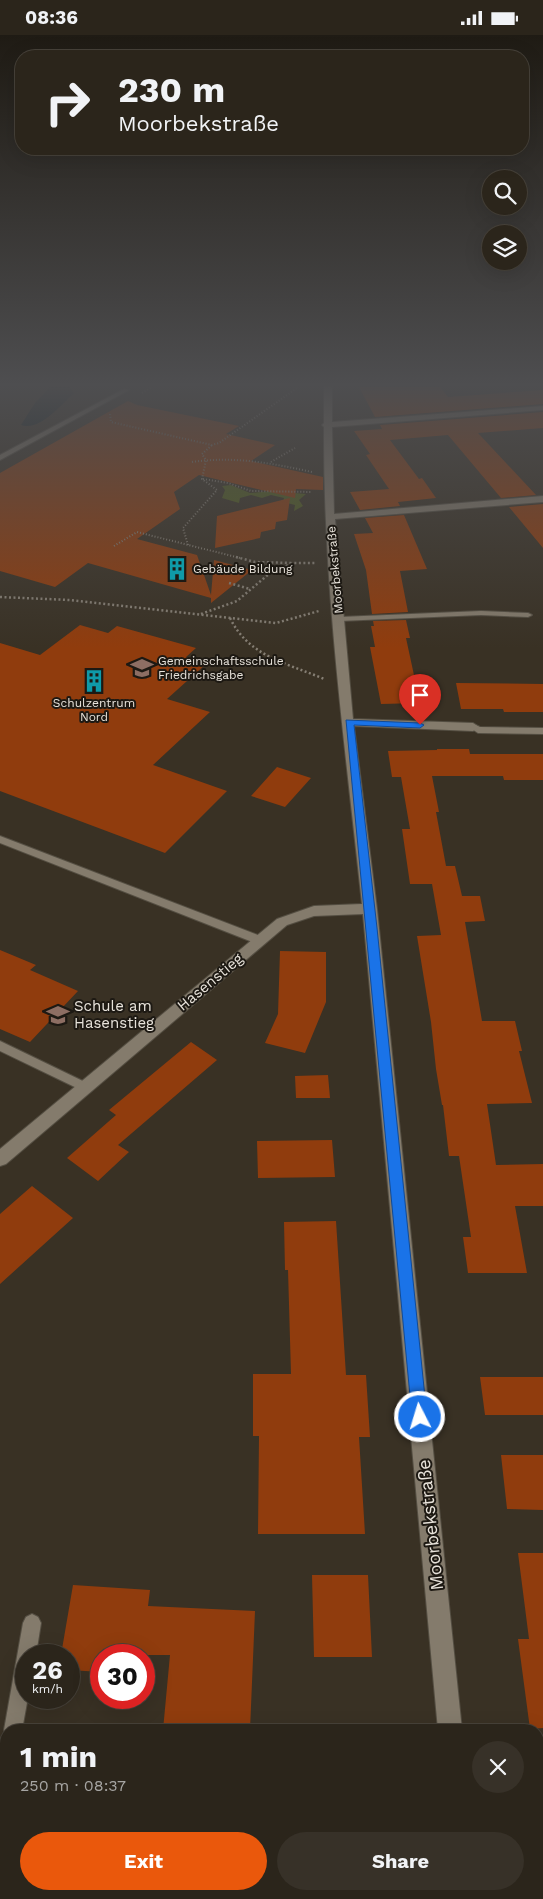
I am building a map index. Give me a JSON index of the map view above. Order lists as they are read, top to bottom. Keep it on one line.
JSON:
{"streets":{"street":["Moorbekstraße","Hasenstieg"]},"crossings":[["Moorbekstraße","Hasenstieg"]],"places":{"building":["Gebäude Bildung","Schulzentrum Nord"],"school or university":["Gemeinschaftsschule Friedrichsgabe","Schule am Hasenstieg"]},"page":{"status":"08:36","turn":["230 m","Moorbekstraße"],"speed":"26 km/h","limit":"30","heading":["1 min","250 m · 08:37"],"buttons":["Exit","Share"]}}
